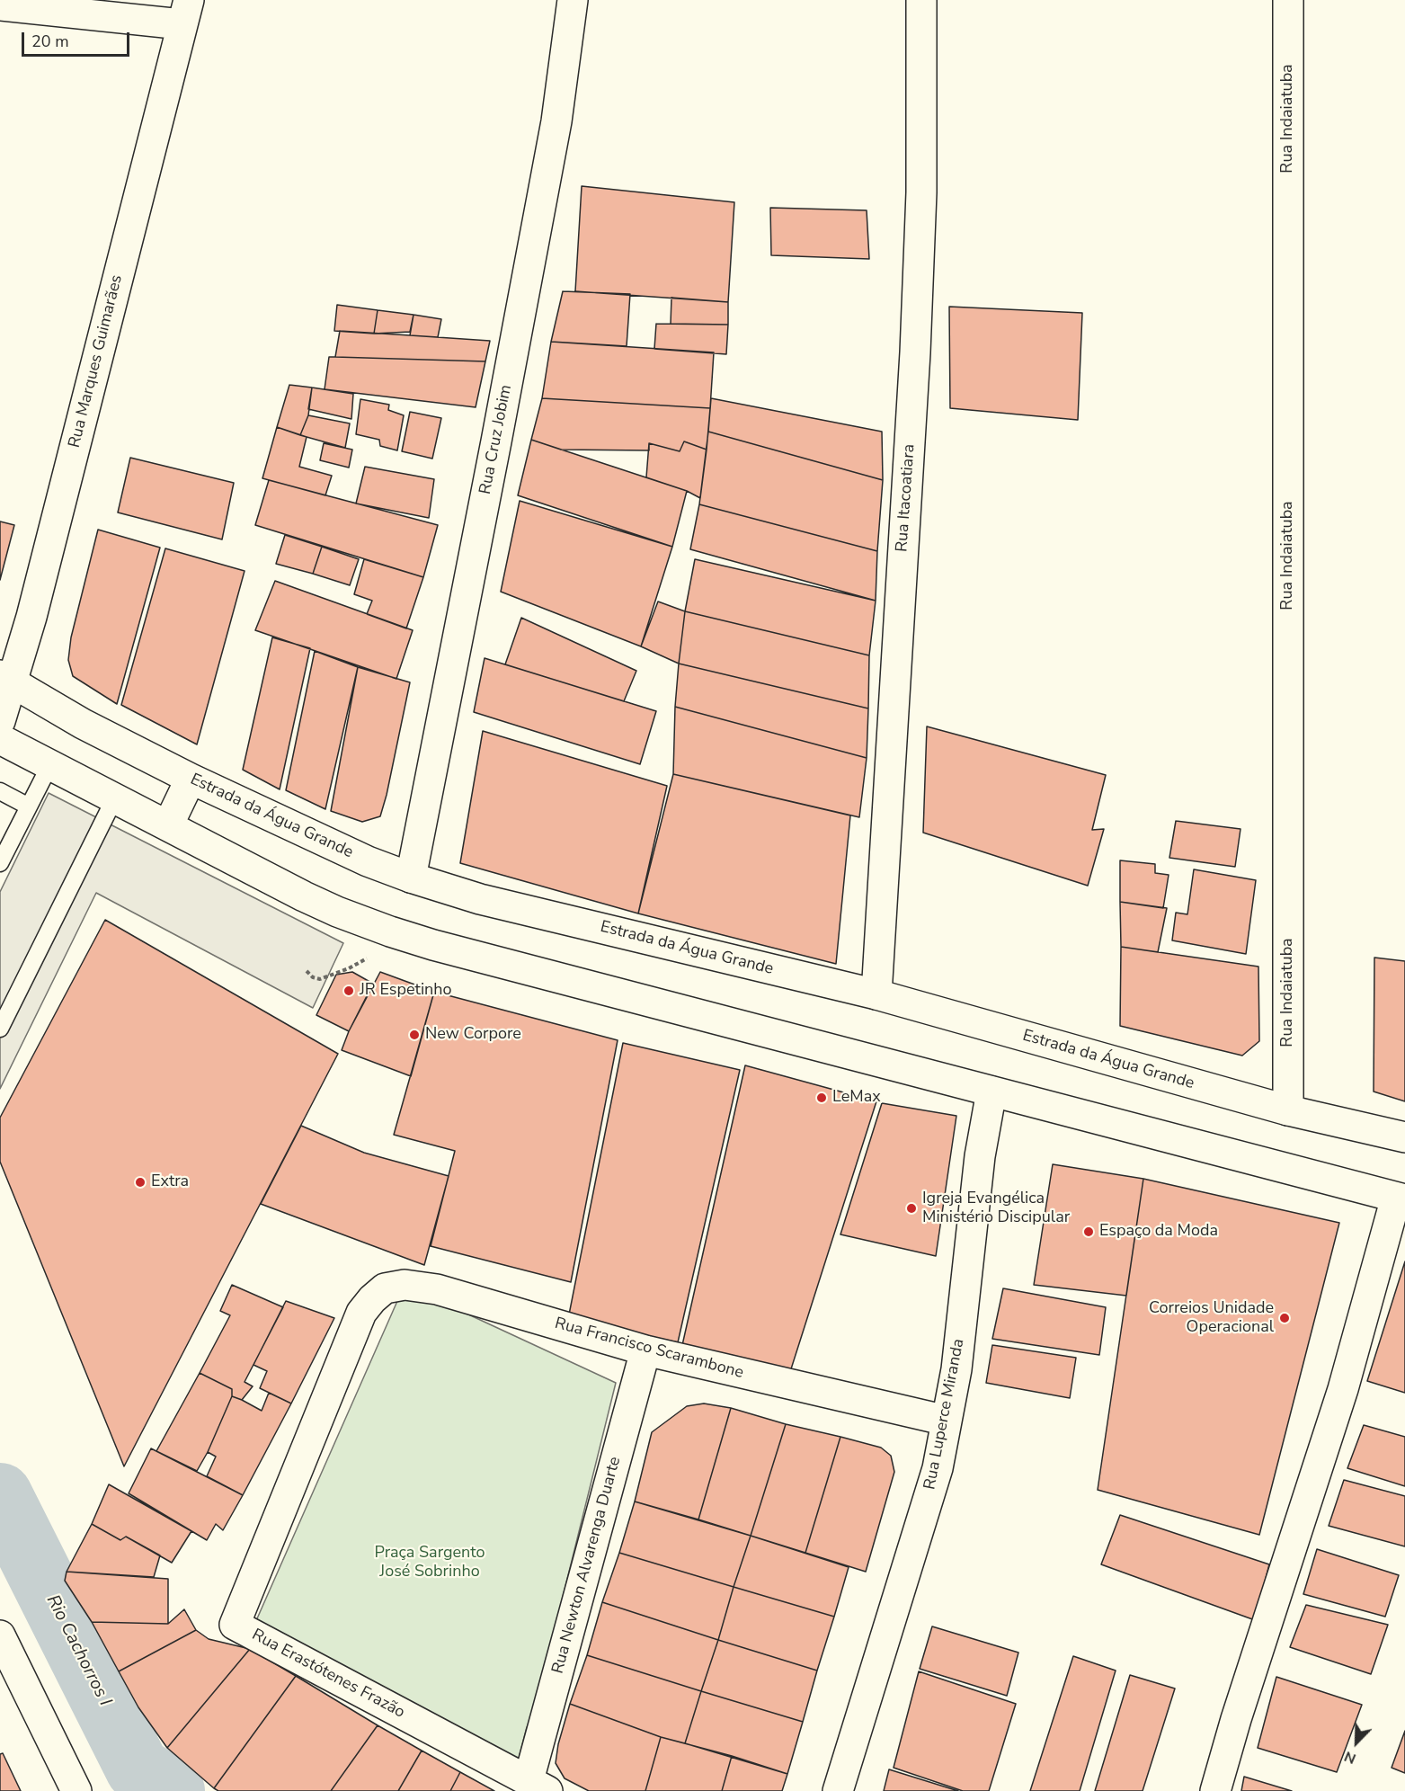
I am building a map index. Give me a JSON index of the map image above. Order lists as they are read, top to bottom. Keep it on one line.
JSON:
{"streets":{"street":["Rua Indaiatuba","Rua Marques Guimarães","Rua Cruz Jobim","Rua Itacoatiara","Estrada da Água Grande","Rua Francisco Scarambone","Rua Luperce Miranda","Rua Newton Alvarenga Duarte","Rua Erastótenes Frazão"]},"crossings":[["Rua Indaiatuba","Estrada da Água Grande"],["Rua Marques Guimarães","Estrada da Água Grande"],["Rua Cruz Jobim","Estrada da Água Grande"],["Rua Itacoatiara","Estrada da Água Grande"],["Rua Francisco Scarambone","Rua Luperce Miranda"],["Rua Francisco Scarambone","Rua Newton Alvarenga Duarte"],["Rua Francisco Scarambone","Rua Erastótenes Frazão"],["Rua Newton Alvarenga Duarte","Rua Erastótenes Frazão"]],"water":["Rio Cachorros I"],"parks":["Praça Sargento José Sobrinho"],"places":["JR Espetinho","New Corpore","LeMax","Extra","Igreja Evangélica Ministério Discipular","Espaço da Moda","Correios Unidade Operacional"],"scale_bar":"20 m","north":"bottom left"}
